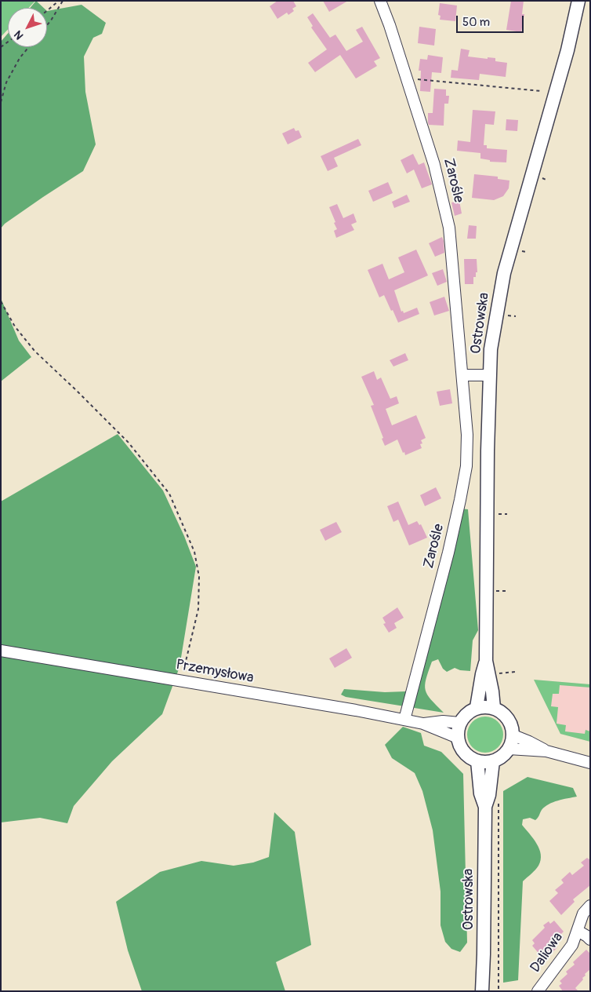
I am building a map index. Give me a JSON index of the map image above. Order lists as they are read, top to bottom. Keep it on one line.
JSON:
{"streets":{"main road":["Ostrowska"],"street":["Zarośle","Przemysłowa","Daliowa"]},"crossings":[["Zarośle","Przemysłowa"],["Ostrowska","Przemysłowa"]],"scale_bar":"50 m","north":"bottom left"}
